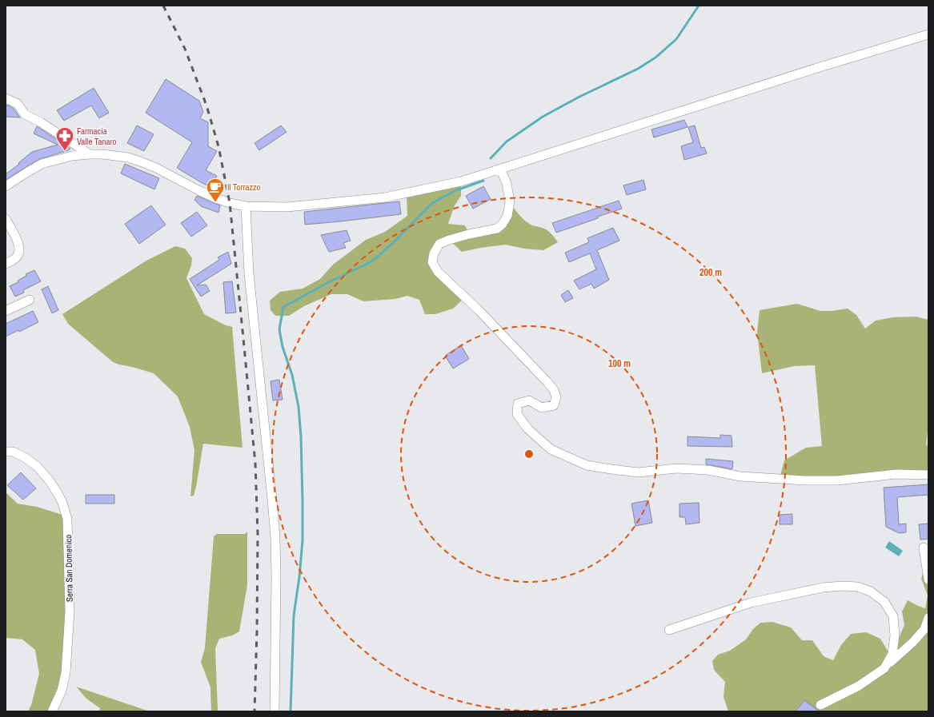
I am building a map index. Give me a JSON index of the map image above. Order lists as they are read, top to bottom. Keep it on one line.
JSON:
{"streets":{"street":["Serra San Domenico"]},"places":{"pharmacy":["Farmacia Valle Tanaro"],"cafe":["Il Torrazzo"]},"rings":["200 m","100 m"]}
